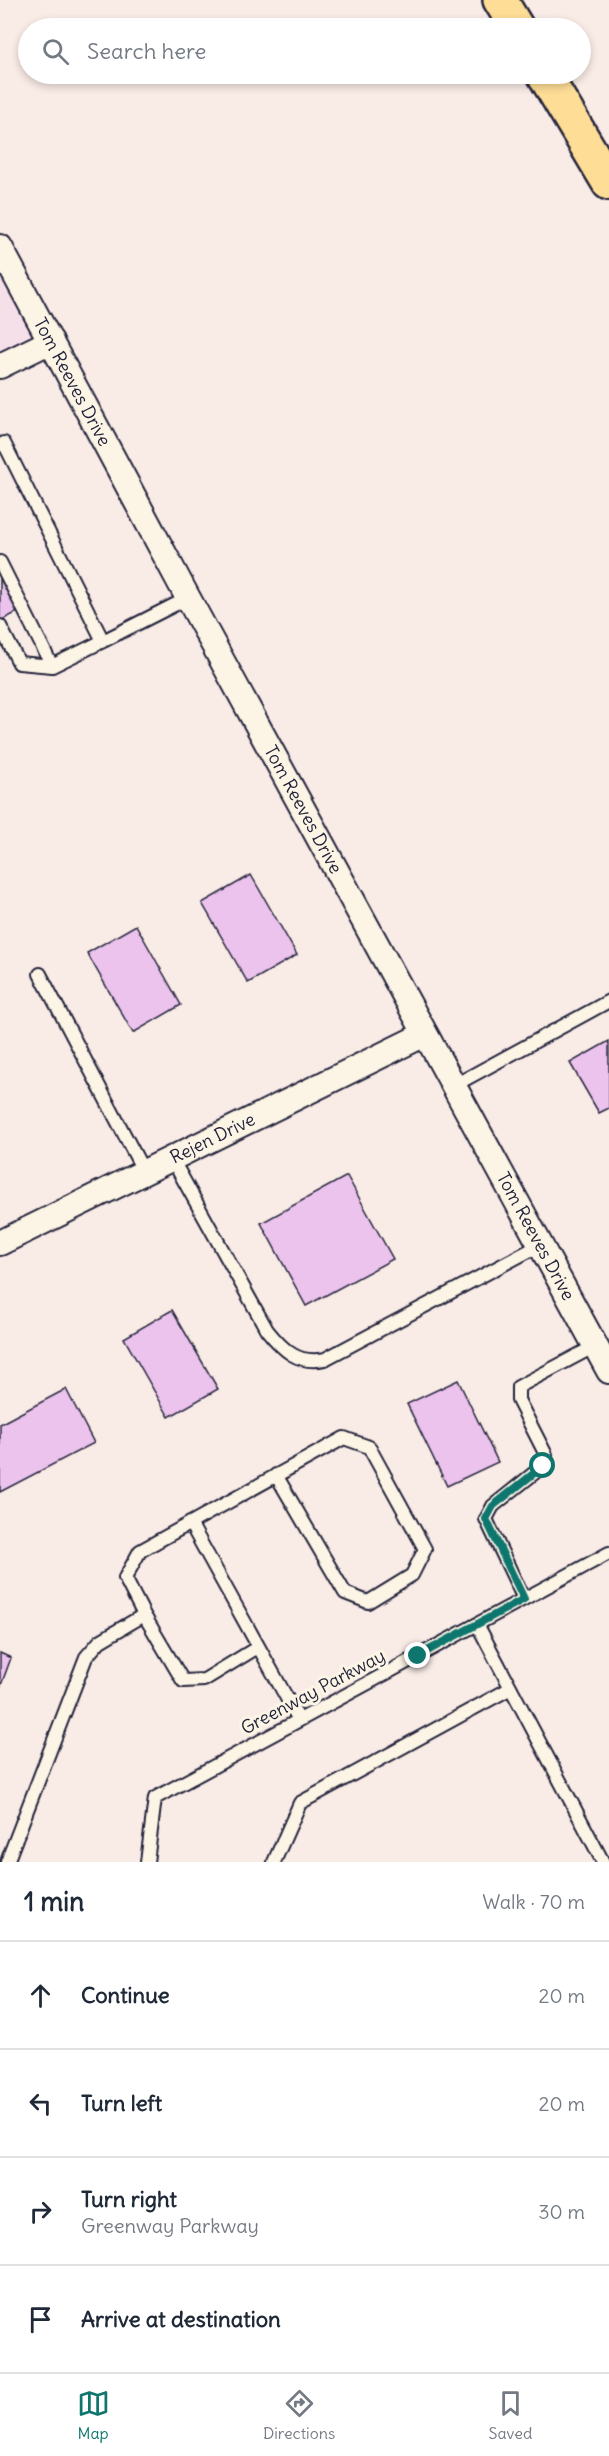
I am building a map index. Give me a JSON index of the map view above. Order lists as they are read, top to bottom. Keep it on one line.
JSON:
{"streets":{"street":["Tom Reeves Drive","Rejen Drive"],"lane":["Greenway Parkway"]},"crossings":[["Tom Reeves Drive","Rejen Drive"]],"page":{"search":"Search here","heading":["1 min","Walk · 70 m"],"list":[["Continue","20 m"],["Turn left","20 m"],["Turn right","Greenway Parkway","30 m"],"Arrive at destination"],"nav":["Map","Directions","Saved"]}}
